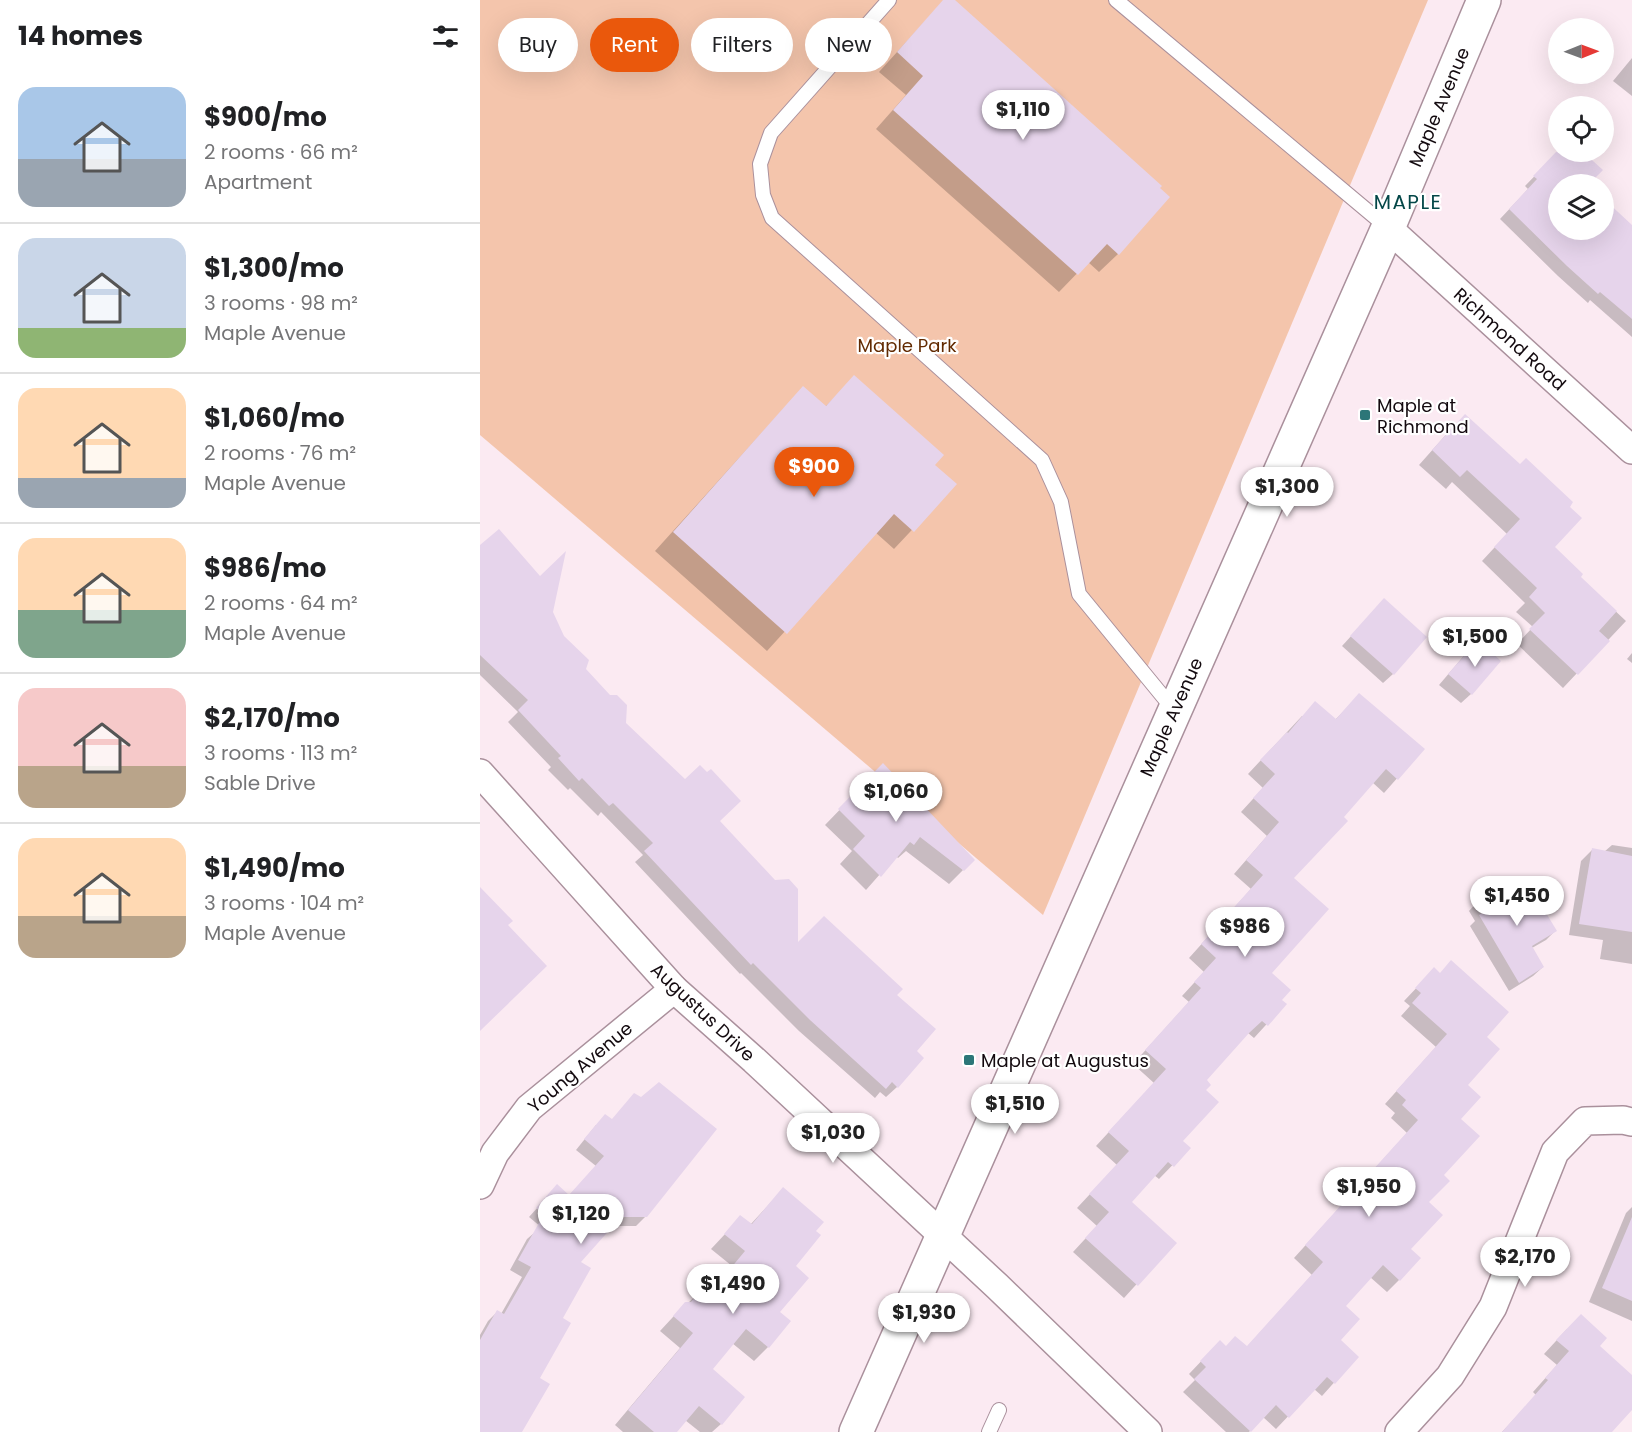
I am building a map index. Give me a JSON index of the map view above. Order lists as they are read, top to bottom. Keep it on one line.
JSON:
{"streets":{"main road":["Maple Avenue"],"street":["Richmond Road","Augustus Drive","Young Avenue"]},"crossings":[["Maple Avenue","Richmond Road"],["Maple Avenue","Augustus Drive"],["Augustus Drive","Young Avenue"]],"districts":["MAPLE"],"parks":["Maple Park"],"places":{"transit":["Maple at Richmond","Maple at Augustus"]},"north":"right","page":{"heading":"14 homes","chip":["Buy","Rent","Filters","New"],"list":[{"name":"$900/mo","note":"2 rooms · 66 m² · Apartment"},{"name":"$1,300/mo","note":"3 rooms · 98 m² · Maple Avenue"},{"name":"$1,060/mo","note":"2 rooms · 76 m² · Maple Avenue"},{"name":"$986/mo","note":"2 rooms · 64 m² · Maple Avenue"},{"name":"$2,170/mo","note":"3 rooms · 113 m² · Sable Drive"},{"name":"$1,490/mo","note":"3 rooms · 104 m² · Maple Avenue"}],"price":["$1,110","$900","$1,300","$1,500","$1,060","$1,450","$986","$1,510","$1,030","$1,950","$1,120","$2,170","$1,490","$1,930"]}}
